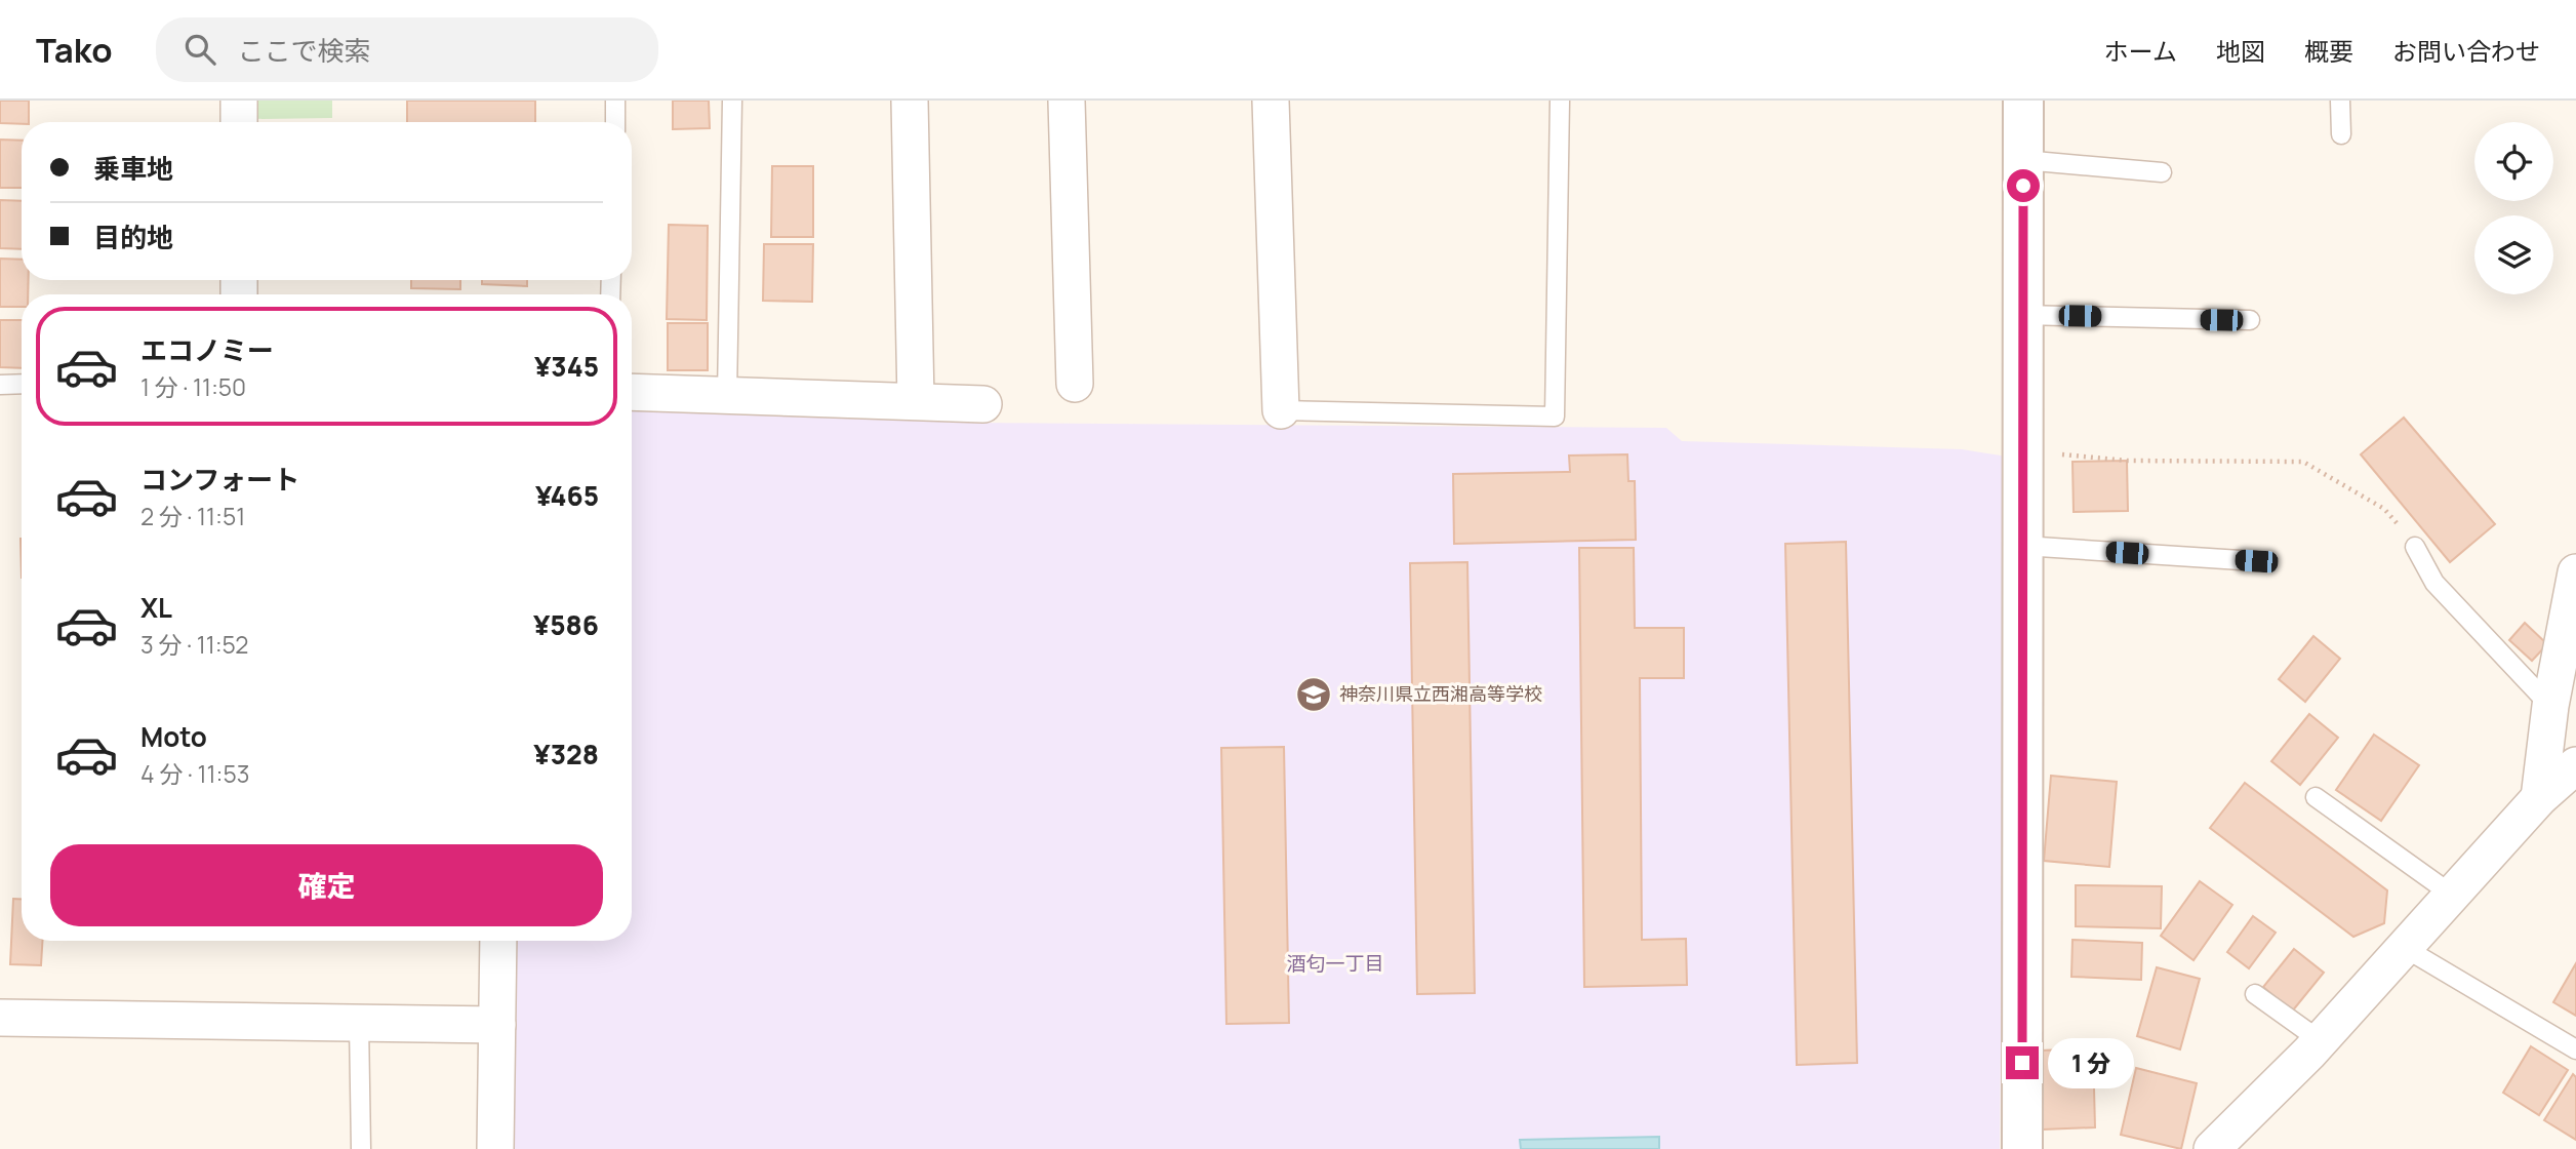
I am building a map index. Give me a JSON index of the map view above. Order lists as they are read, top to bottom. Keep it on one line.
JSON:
{"districts":["酒匂一丁目"],"places":{"school or university":["神奈川県立西湘高等学校"]},"page":{"header":"Tako","search":"ここで検索","nav":["ホーム","地図","概要","お問い合わせ"],"banner":["乗車地","目的地"],"list":[{"name":"エコノミー","note":"1 分 · 11:50","value":"¥345"},{"name":"コンフォート","note":"2 分 · 11:51","value":"¥465"},{"name":"XL","note":"3 分 · 11:52","value":"¥586"},{"name":"Moto","note":"4 分 · 11:53","value":"¥328"}],"buttons":"確定","bubble":"1 分"}}
